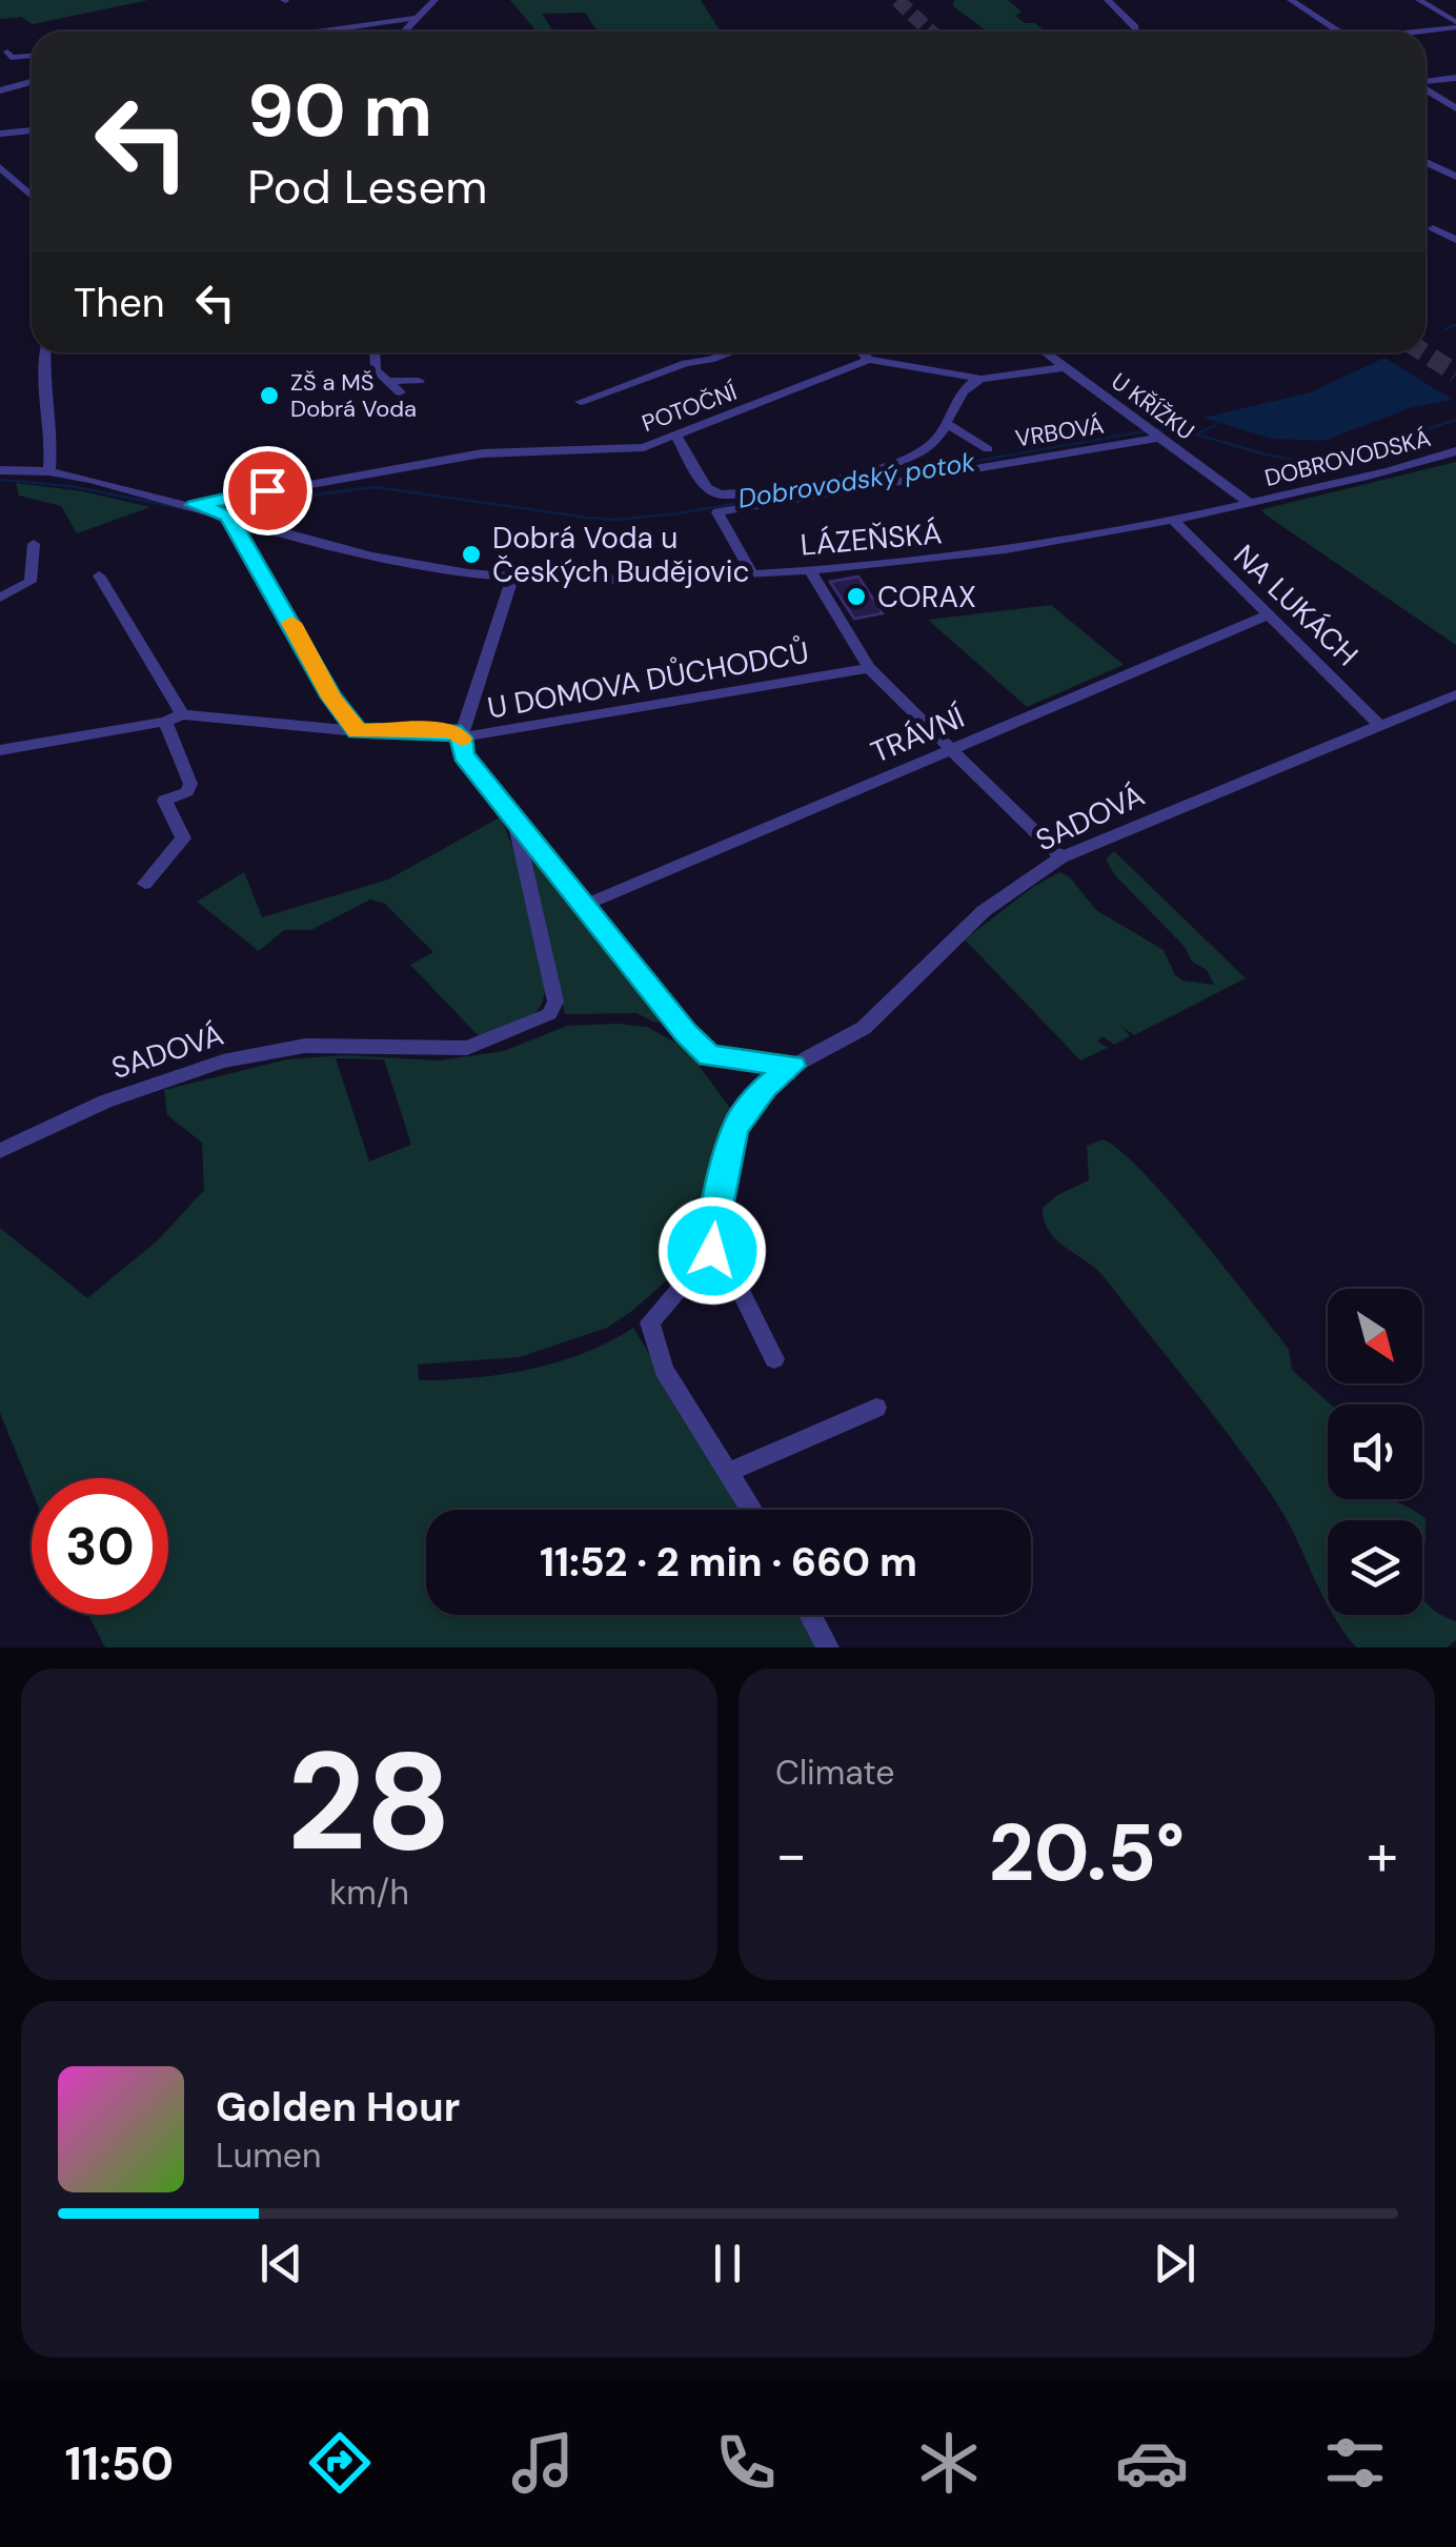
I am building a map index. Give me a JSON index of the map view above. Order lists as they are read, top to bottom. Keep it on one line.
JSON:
{"streets":{"street":["U KŘÍŽKU","POTOČNÍ","VRBOVÁ","DOBROVODSKÁ","LÁZEŇSKÁ","NA LUKÁCH","U DOMOVA DŮCHODCŮ","TRÁVNÍ","SADOVÁ"]},"crossings":[["U KŘÍŽKU","VRBOVÁ"],["U KŘÍŽKU","DOBROVODSKÁ"],["U KŘÍŽKU","LÁZEŇSKÁ"],["POTOČNÍ","LÁZEŇSKÁ"],["VRBOVÁ","LÁZEŇSKÁ"],["DOBROVODSKÁ","LÁZEŇSKÁ"],["LÁZEŇSKÁ","NA LUKÁCH"],["NA LUKÁCH","TRÁVNÍ"],["NA LUKÁCH","SADOVÁ"]],"water":["Dobrovodský potok"],"places":["ZŠ a MŠ Dobrá Voda","Dobrá Voda u Českých Budějovic","CORAX"],"north":"bottom right","page":{"turn":["90 m","Pod Lesem"],"then":"Then","limit":"30","trip":"11:52 · 2 min · 660 m","tile":[["28","km/h"],"Climate"],"heat":["−","20.5°","+"],"song":["Golden Hour","Lumen"],"tabs":"11:50"}}
